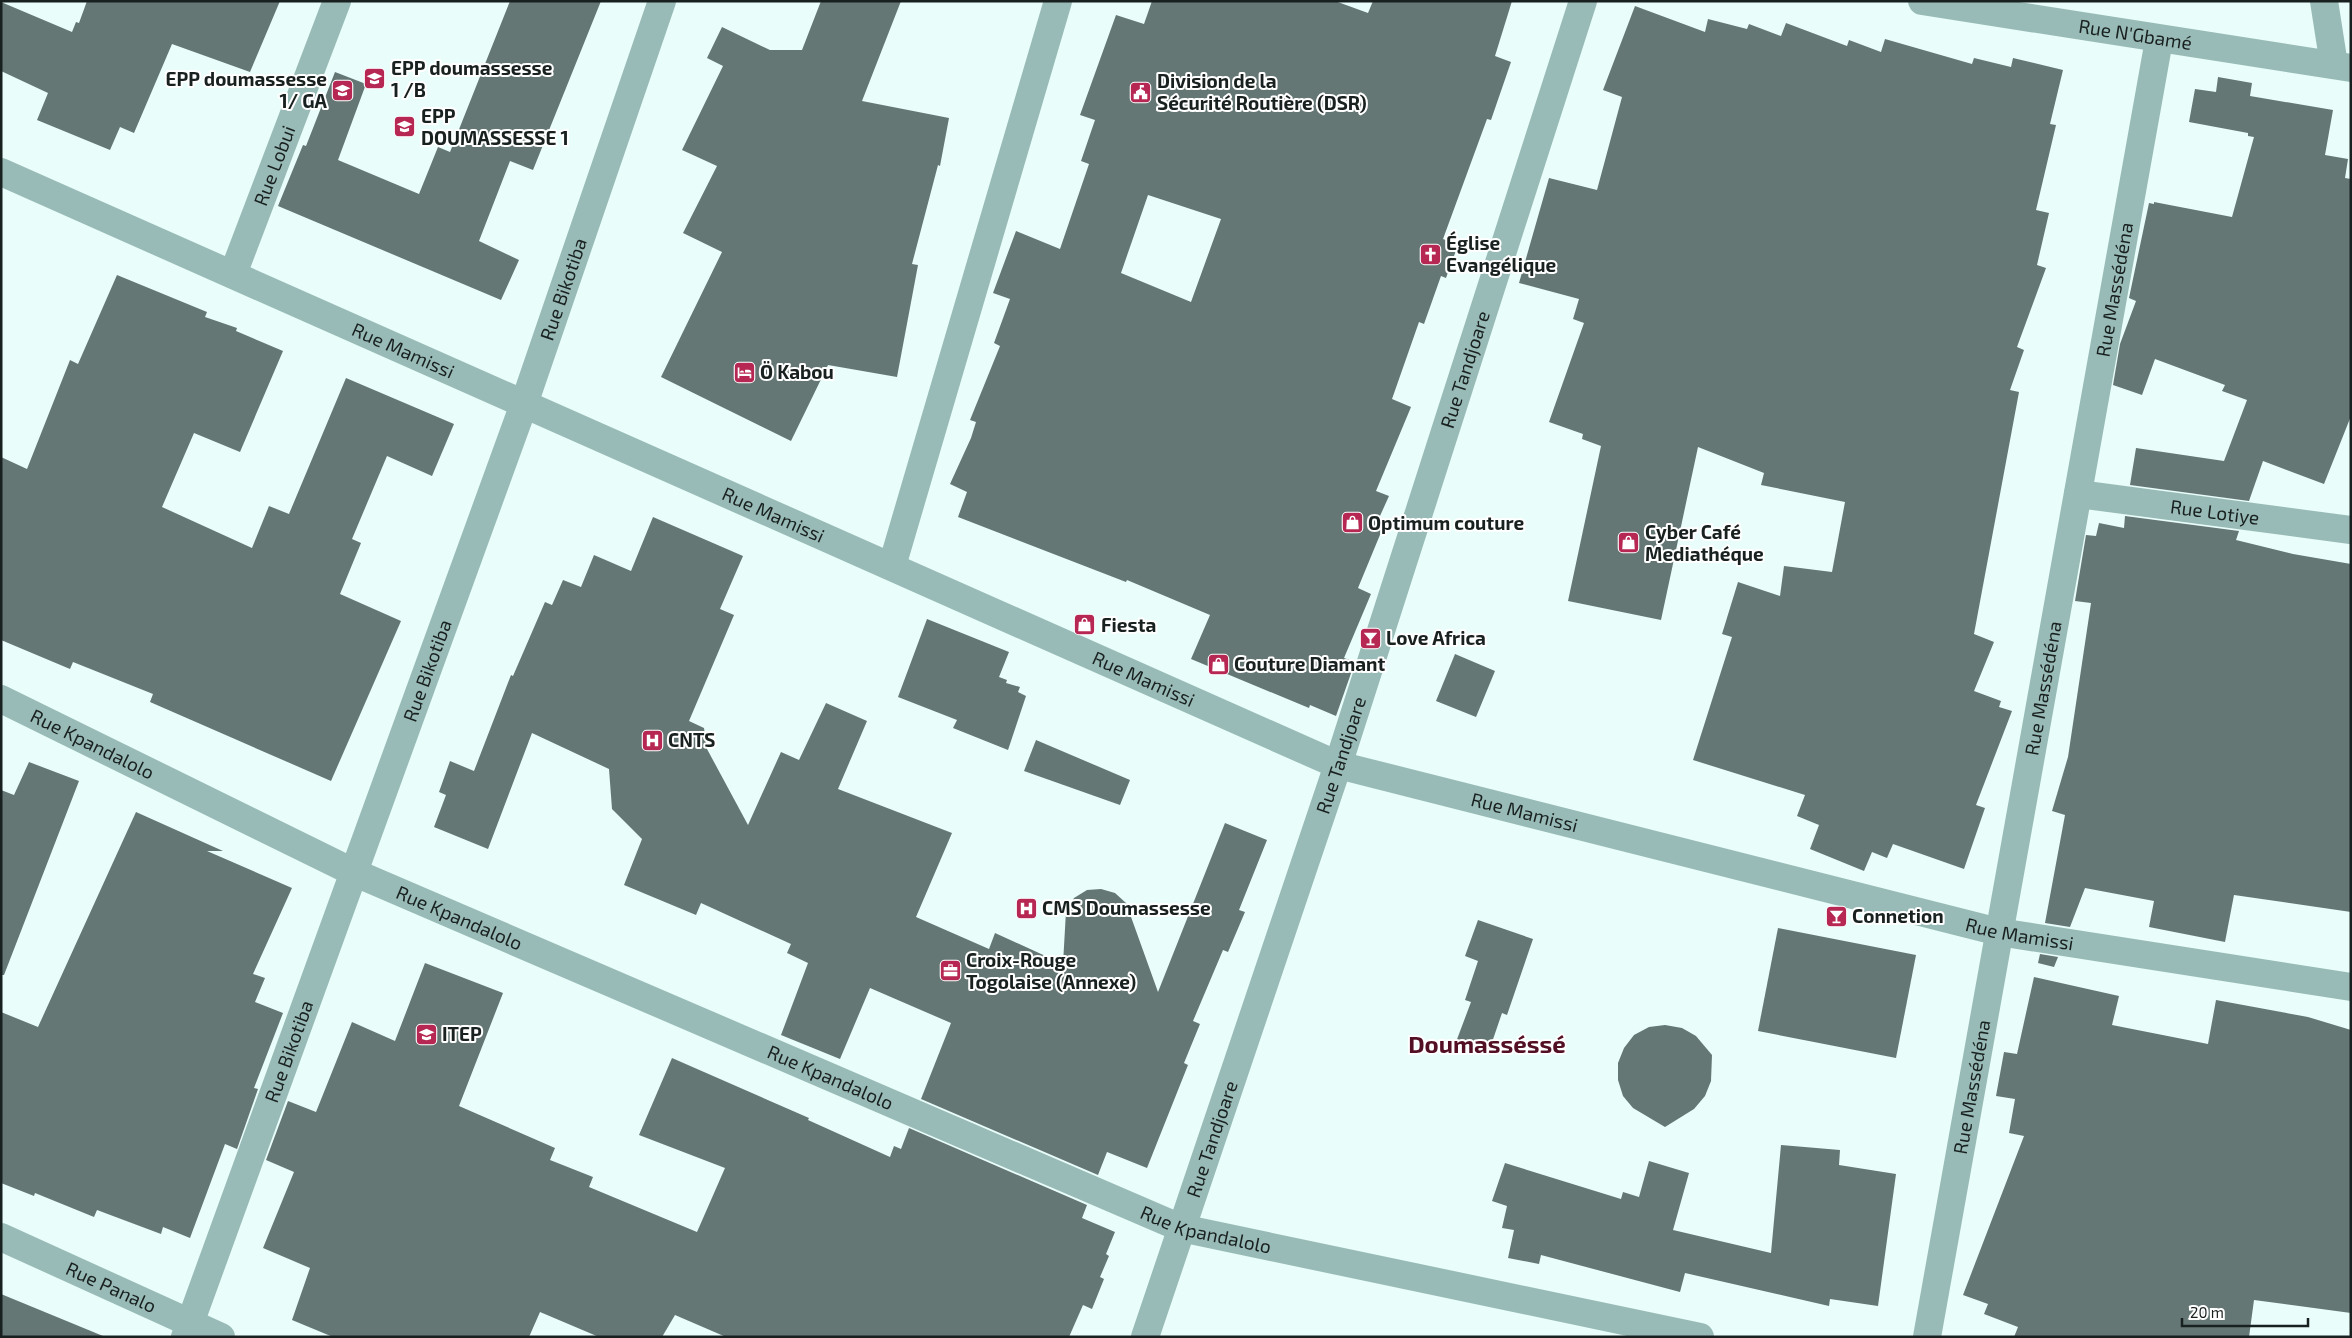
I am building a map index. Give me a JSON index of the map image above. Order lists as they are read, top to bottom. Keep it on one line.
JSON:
{"streets":{"street":["Rue N'Gbamé","Rue Lobui","Rue Bikotiba","Rue Massédéna","Rue Mamissi","Rue Tandjoare","Rue Lotiye","Rue Kpandalolo","Rue Panalo"]},"crossings":[["Rue N'Gbamé","Rue Massédéna"],["Rue Lobui","Rue Mamissi"],["Rue Bikotiba","Rue Mamissi"],["Rue Bikotiba","Rue Kpandalolo"],["Rue Bikotiba","Rue Panalo"],["Rue Massédéna","Rue Mamissi"],["Rue Massédéna","Rue Lotiye"],["Rue Mamissi","Rue Tandjoare"],["Rue Tandjoare","Rue Kpandalolo"]],"districts":["Doumasséssé"],"places":{"school or university":["EPP doumassesse 1 /B","EPP doumassesse 1/ GA","EPP DOUMASSESSE 1","ITEP"],"public building":["Division de la Sécurité Routière (DSR)"],"church":["Église Evangélique"],"hotel":["Ö Kabou"],"shop":["Optimum couture","Cyber Café Mediathéque","Fiesta","Couture Diamant"],"bar":["Love Africa","Connetion"],"hospital":["CNTS","CMS Doumassesse"],"office":["Croix-Rouge Togolaise (Annexe)"]},"scale_bar":"20 m"}
